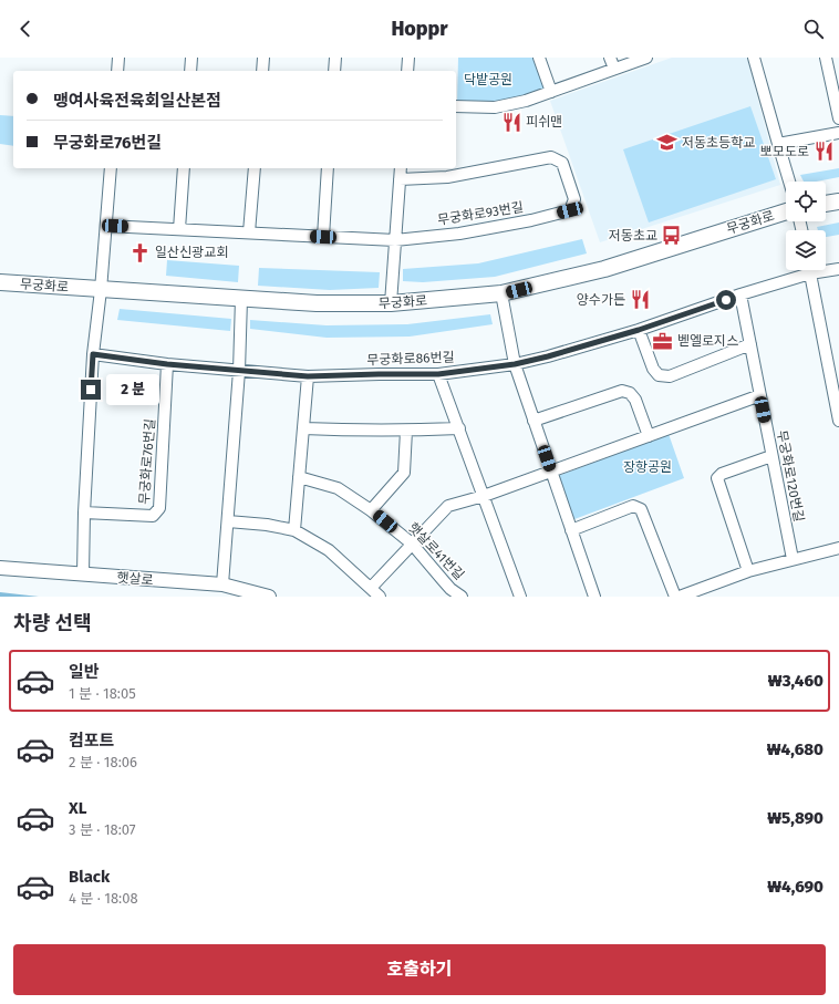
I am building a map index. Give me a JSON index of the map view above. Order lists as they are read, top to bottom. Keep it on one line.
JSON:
{"streets":{"main road":["무궁화로"],"street":["무궁화로93번길","무궁화로86번길","무궁화로76번길","무궁화로120번길","햇살로41번길","햇살로"]},"crossings":[["무궁화로86번길","무궁화로76번길"]],"parks":["닥밭공원","장항공원"],"places":{"restaurant":["피쉬맨","뽀모도로","양수가든"],"school or university":["저동초등학교"],"bus stop":["저동초교"],"church":["일산신광교회"],"office":["벧엘로지스"]},"page":{"header":"Hoppr","banner":["맹여사육전육회일산본점","무궁화로76번길"],"bubble":"2 분","heading":"차량 선택","list":[{"name":"일반","note":"1 분 · 18:05","value":"₩3,460"},{"name":"컴포트","note":"2 분 · 18:06","value":"₩4,680"},{"name":"XL","note":"3 분 · 18:07","value":"₩5,890"},{"name":"Black","note":"4 분 · 18:08","value":"₩4,690"}],"buttons":"호출하기"}}
